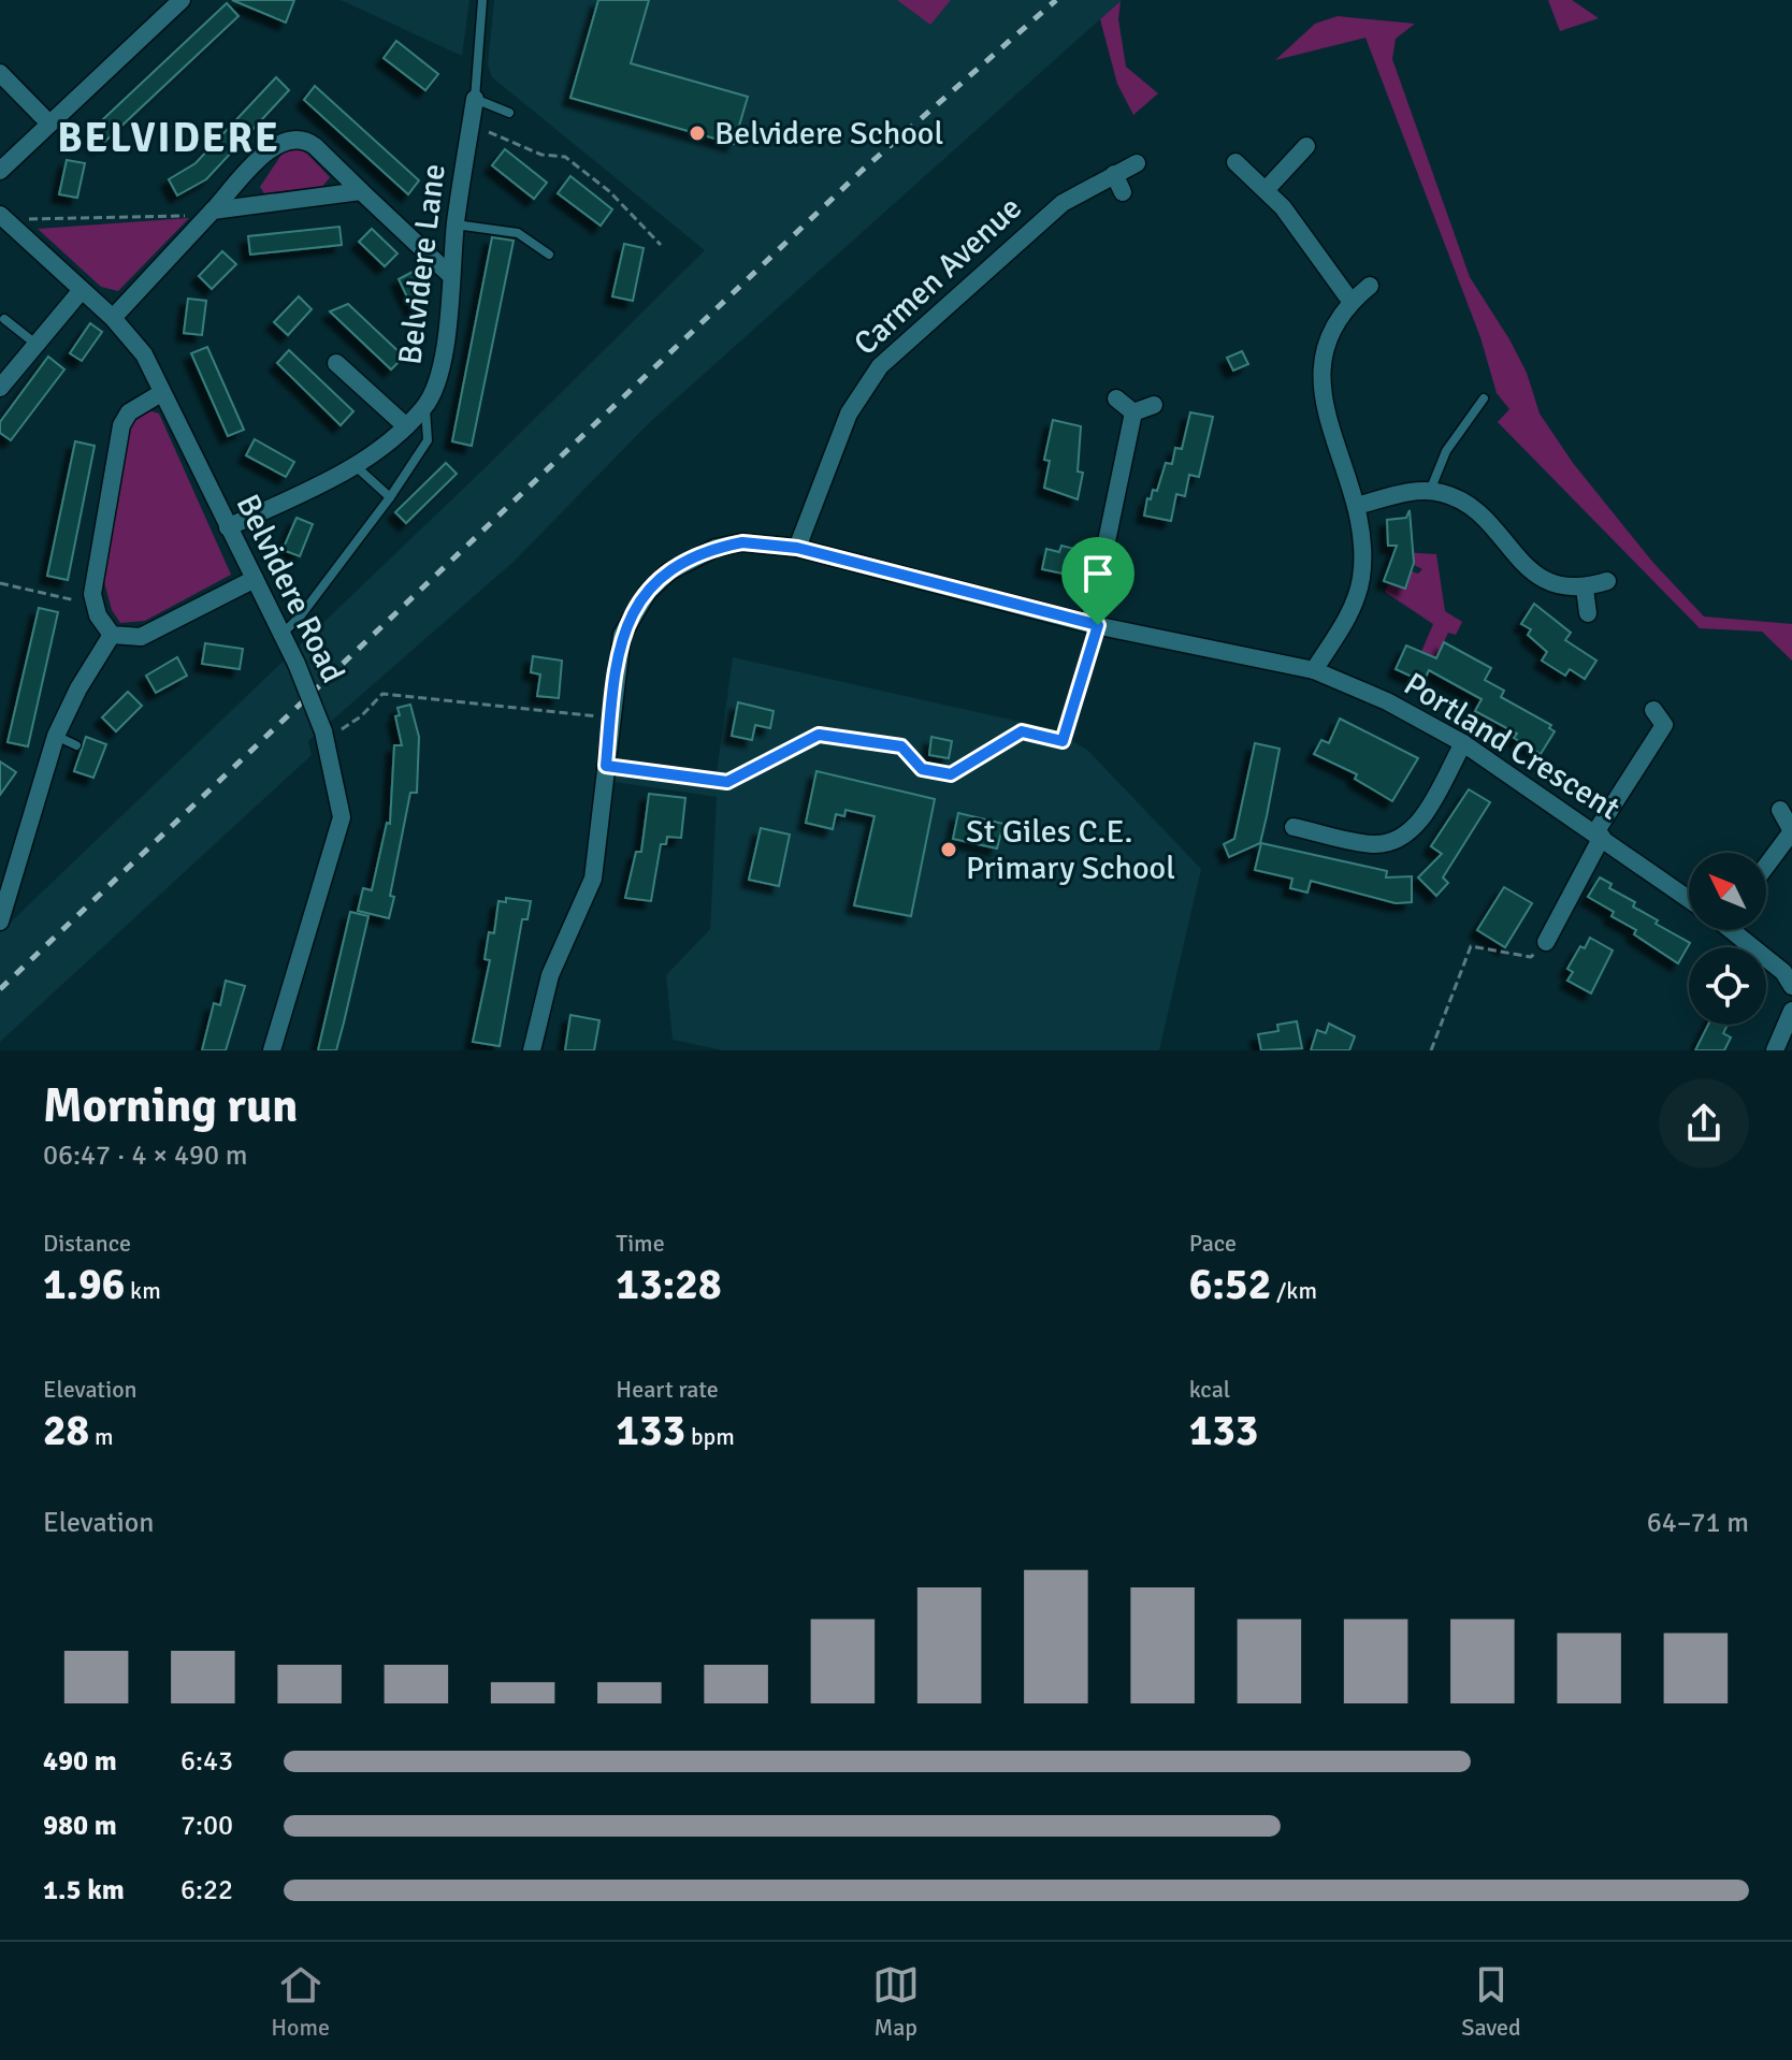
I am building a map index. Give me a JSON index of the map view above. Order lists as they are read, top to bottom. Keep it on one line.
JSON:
{"streets":{"street":["Belvidere Lane","Carmen Avenue","Belvidere Road","Portland Crescent"]},"crossings":[["Belvidere Lane","Belvidere Road"],["Carmen Avenue","Portland Crescent"]],"districts":["BELVIDERE"],"places":["Belvidere School","St Giles C.E. Primary School"],"north":"top left","page":{"heading":["Morning run","06:47 · 4 × 490 m"],"stats":[["Distance","1.96 km"],["Time","13:28"],["Pace","6:52 /km"],["Elevation","28 m"],["Heart rate","133 bpm"],["kcal","133"]],"chart":["Elevation","64–71 m"],"list":[{"name":"490 m","note":"6:43"},{"name":"980 m","note":"7:00"},{"name":"1.5 km","note":"6:22"}],"tabs":["Home","Map","Saved"]}}
